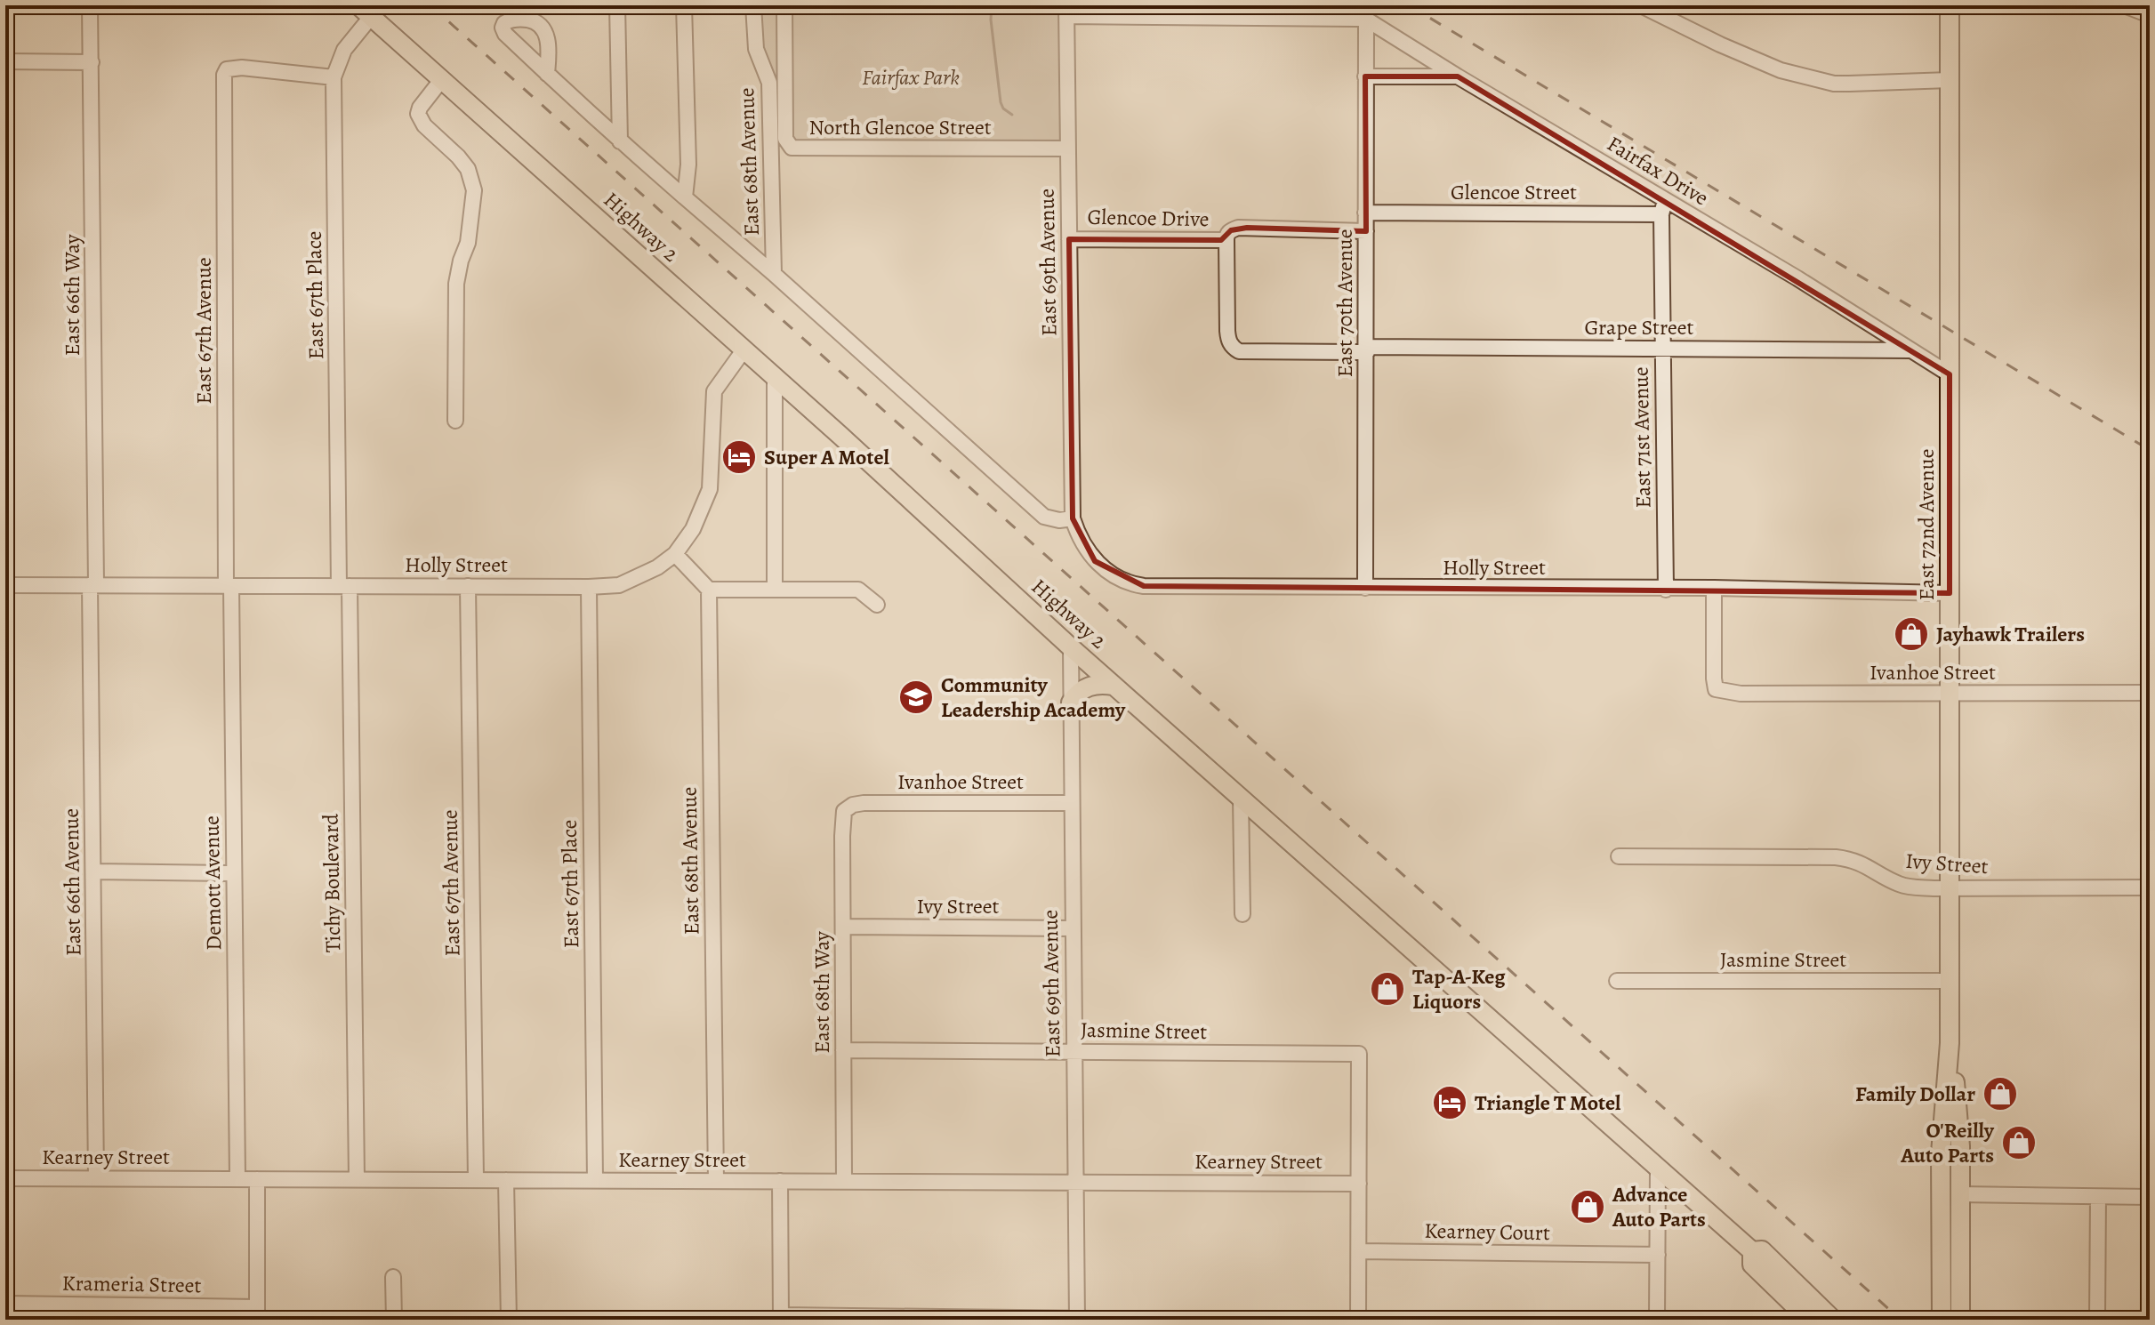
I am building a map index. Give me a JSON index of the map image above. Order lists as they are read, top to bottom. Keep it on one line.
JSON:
{"streets":{"main road":["Highway 2","East 72nd Avenue"],"street":["North Glencoe Street","East 68th Avenue","Fairfax Drive","Glencoe Street","Glencoe Drive","East 69th Avenue","East 66th Way","East 67th Place","East 70th Avenue","Grape Street","East 67th Avenue","East 71st Avenue","Holly Street","Ivanhoe Street","Ivy Street","East 66th Avenue","Demott Avenue","Tichy Boulevard","Jasmine Street","East 68th Way","Kearney Street","Kearney Court","Krameria Street"]},"crossings":[["North Glencoe Street","East 69th Avenue"],["East 68th Avenue","Kearney Street"],["Fairfax Drive","Glencoe Street"],["Fairfax Drive","East 70th Avenue"],["Fairfax Drive","Grape Street"],["Fairfax Drive","East 71st Avenue"],["Fairfax Drive","East 72nd Avenue"],["Glencoe Street","East 70th Avenue"],["Glencoe Street","East 71st Avenue"],["Glencoe Drive","East 69th Avenue"],["Glencoe Drive","Grape Street"],["Highway 2","East 69th Avenue"],["Highway 2","East 67th Place"],["Highway 2","Holly Street"],["East 69th Avenue","Holly Street"],["East 69th Avenue","Ivanhoe Street"],["East 69th Avenue","Ivy Street"],["East 69th Avenue","Jasmine Street"],["East 69th Avenue","Kearney Street"],["East 66th Way","Holly Street"],["East 66th Way","East 66th Avenue"],["East 67th Place","East 67th Avenue"],["East 67th Place","Holly Street"],["East 67th Place","Tichy Boulevard"],["East 67th Place","Kearney Street"],["East 70th Avenue","Grape Street"],["East 70th Avenue","Holly Street"],["Grape Street","East 71st Avenue"],["East 67th Avenue","Holly Street"],["East 67th Avenue","Demott Avenue"],["East 67th Avenue","Kearney Street"],["East 71st Avenue","Holly Street"],["East 72nd Avenue","Holly Street"],["East 72nd Avenue","Ivanhoe Street"],["East 72nd Avenue","Ivy Street"],["East 72nd Avenue","Jasmine Street"],["Holly Street","Ivanhoe Street"],["Holly Street","East 66th Avenue"],["Holly Street","Demott Avenue"],["Holly Street","Tichy Boulevard"],["Ivanhoe Street","East 68th Way"],["Ivy Street","East 68th Way"],["East 66th Avenue","Kearney Street"],["Demott Avenue","Kearney Street"],["Tichy Boulevard","Kearney Street"],["Jasmine Street","East 68th Way"],["Jasmine Street","Kearney Street"],["East 68th Way","Kearney Street"]],"parks":["Fairfax Park"],"places":{"hotel":["Super A Motel","Triangle T Motel"],"shop":["Jayhawk Trailers","Tap-A-Keg Liquors","Family Dollar","O'Reilly Auto Parts","Advance Auto Parts"],"school or university":["Community Leadership Academy"]}}
